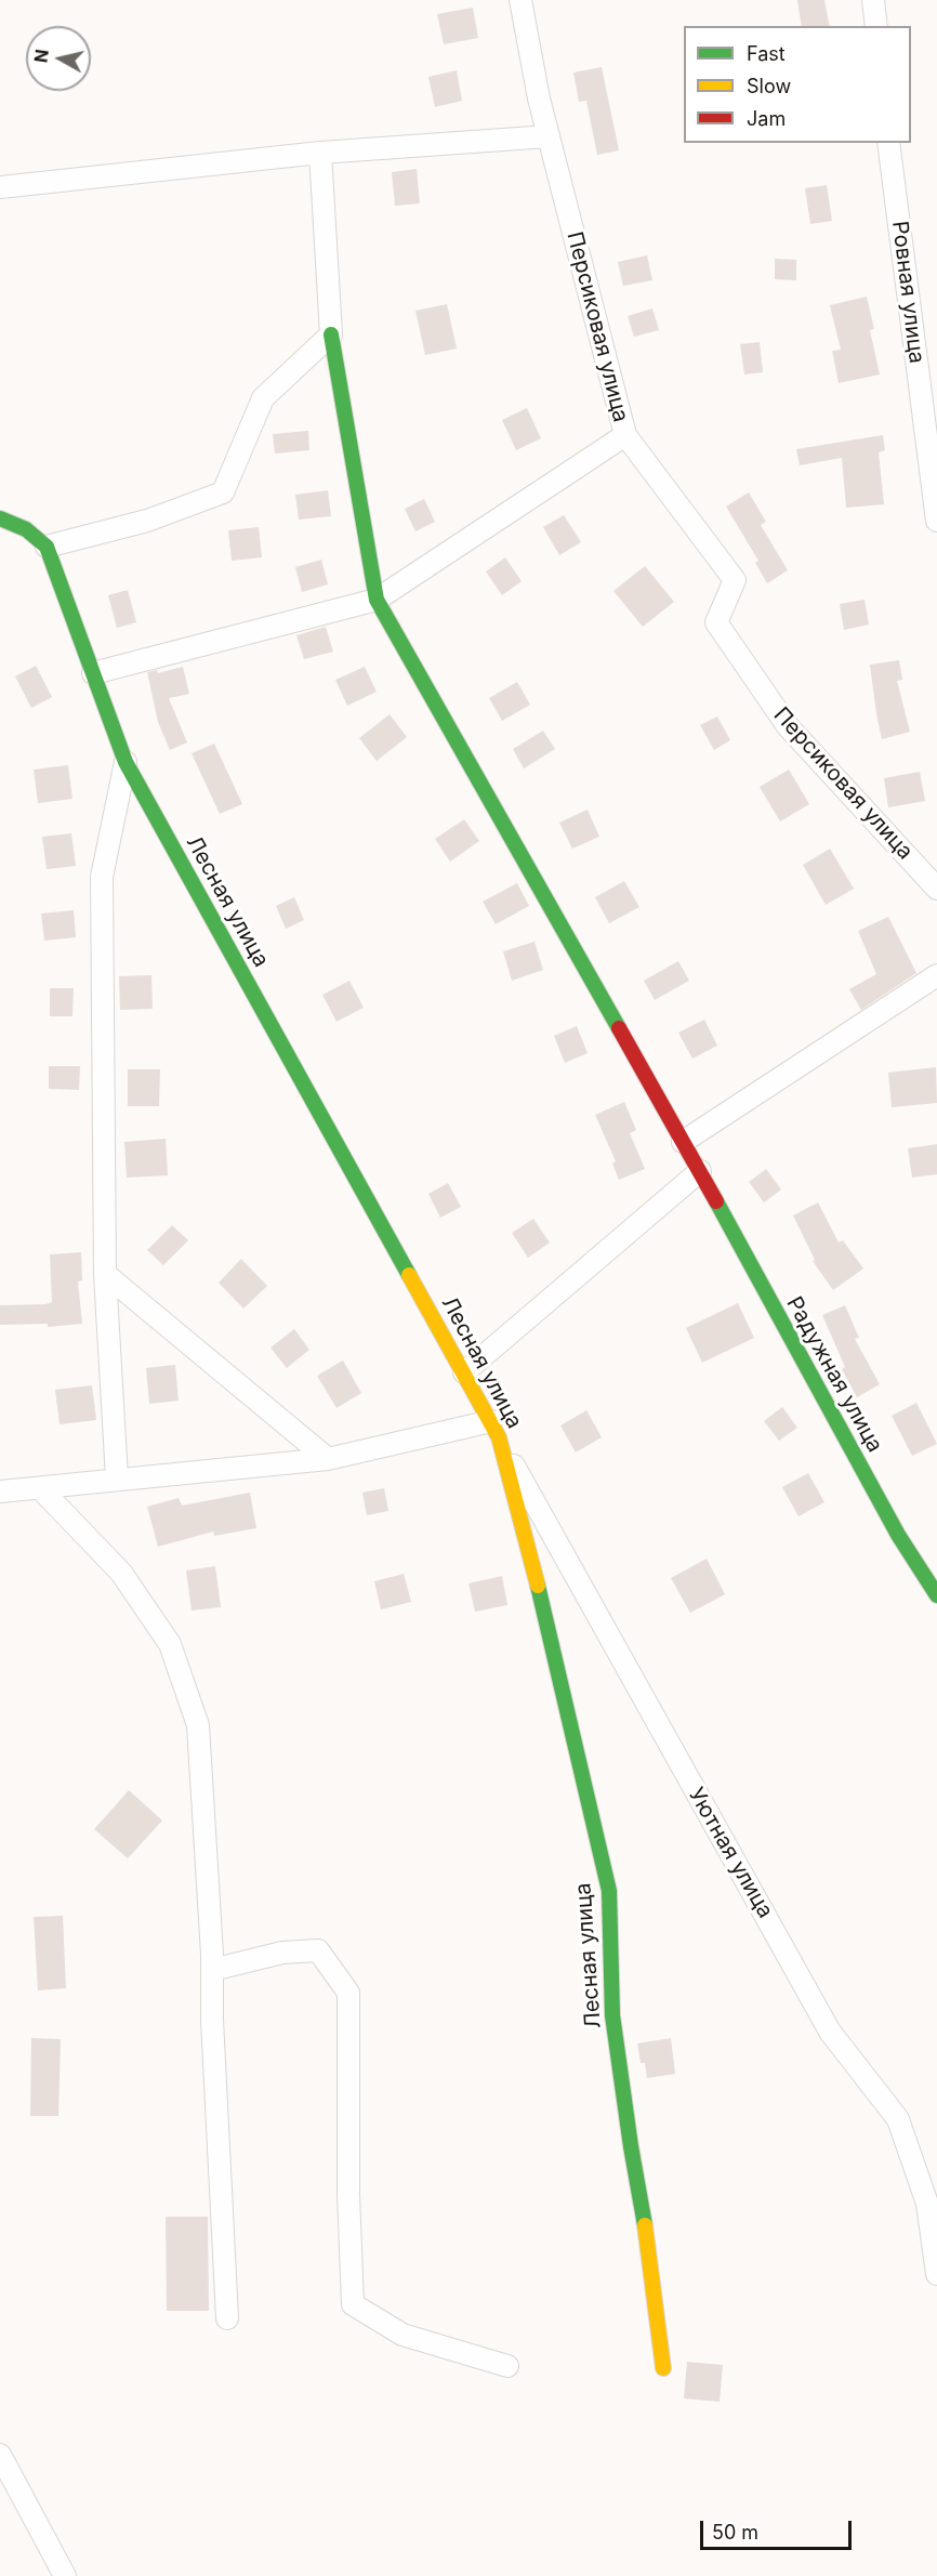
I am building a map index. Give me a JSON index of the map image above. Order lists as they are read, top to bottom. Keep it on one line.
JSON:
{"streets":{"street":["Ровная улица","Персиковая улица","Лесная улица","Радужная улица","Уютная улица"]},"crossings":[["Лесная улица","Уютная улица"]],"legend":["Fast","Slow","Jam"],"scale_bar":"50 m","north":"left"}
